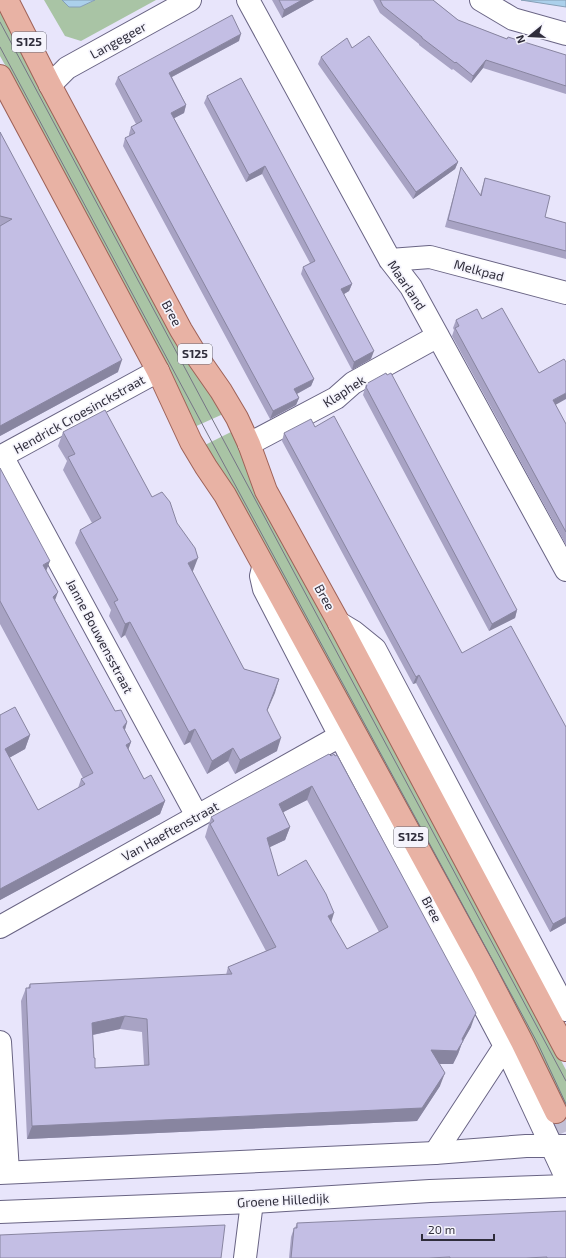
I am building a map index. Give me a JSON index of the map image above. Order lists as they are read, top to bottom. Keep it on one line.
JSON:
{"streets":{"main road":["S125","Bree"],"street":["Langegeer","Melkpad","Maarland","Klaphek","Hendrick Croesinckstraat","Janne Bouwensstraat","Van Haeftenstraat","Groene Hilledijk"]},"crossings":[["Langegeer","Bree"],["Melkpad","Maarland"],["Maarland","Klaphek"],["Bree","Klaphek"],["Bree","Hendrick Croesinckstraat"],["Bree","Van Haeftenstraat"],["Hendrick Croesinckstraat","Janne Bouwensstraat"],["Janne Bouwensstraat","Van Haeftenstraat"]],"scale_bar":"20 m","north":"left"}
